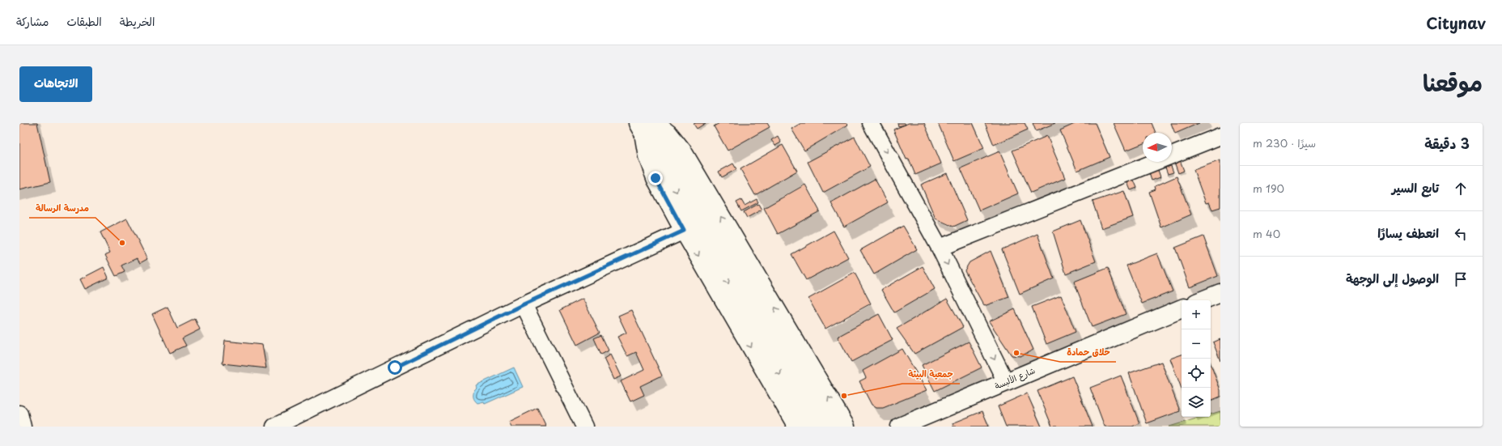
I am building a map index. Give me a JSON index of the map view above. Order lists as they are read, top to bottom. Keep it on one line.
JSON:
{"streets":{"main road":["شارع الألبسة"]},"places":["مدرسة الرسالة","حلاق حمادة","جمعية البيئة"],"north":"left","page":{"header":"Citynav","nav":["الخريطة","الطبقات","مشاركة"],"title":"موقعنا","buttons":"الاتجاهات","heading":["3 دقيقة","سيرًا · 230 m"],"list":[["تابع السير","190 m"],["انعطف يسارًا","40 m"],"الوصول إلى الوجهة"],"map_buttons":["+","−"]}}
